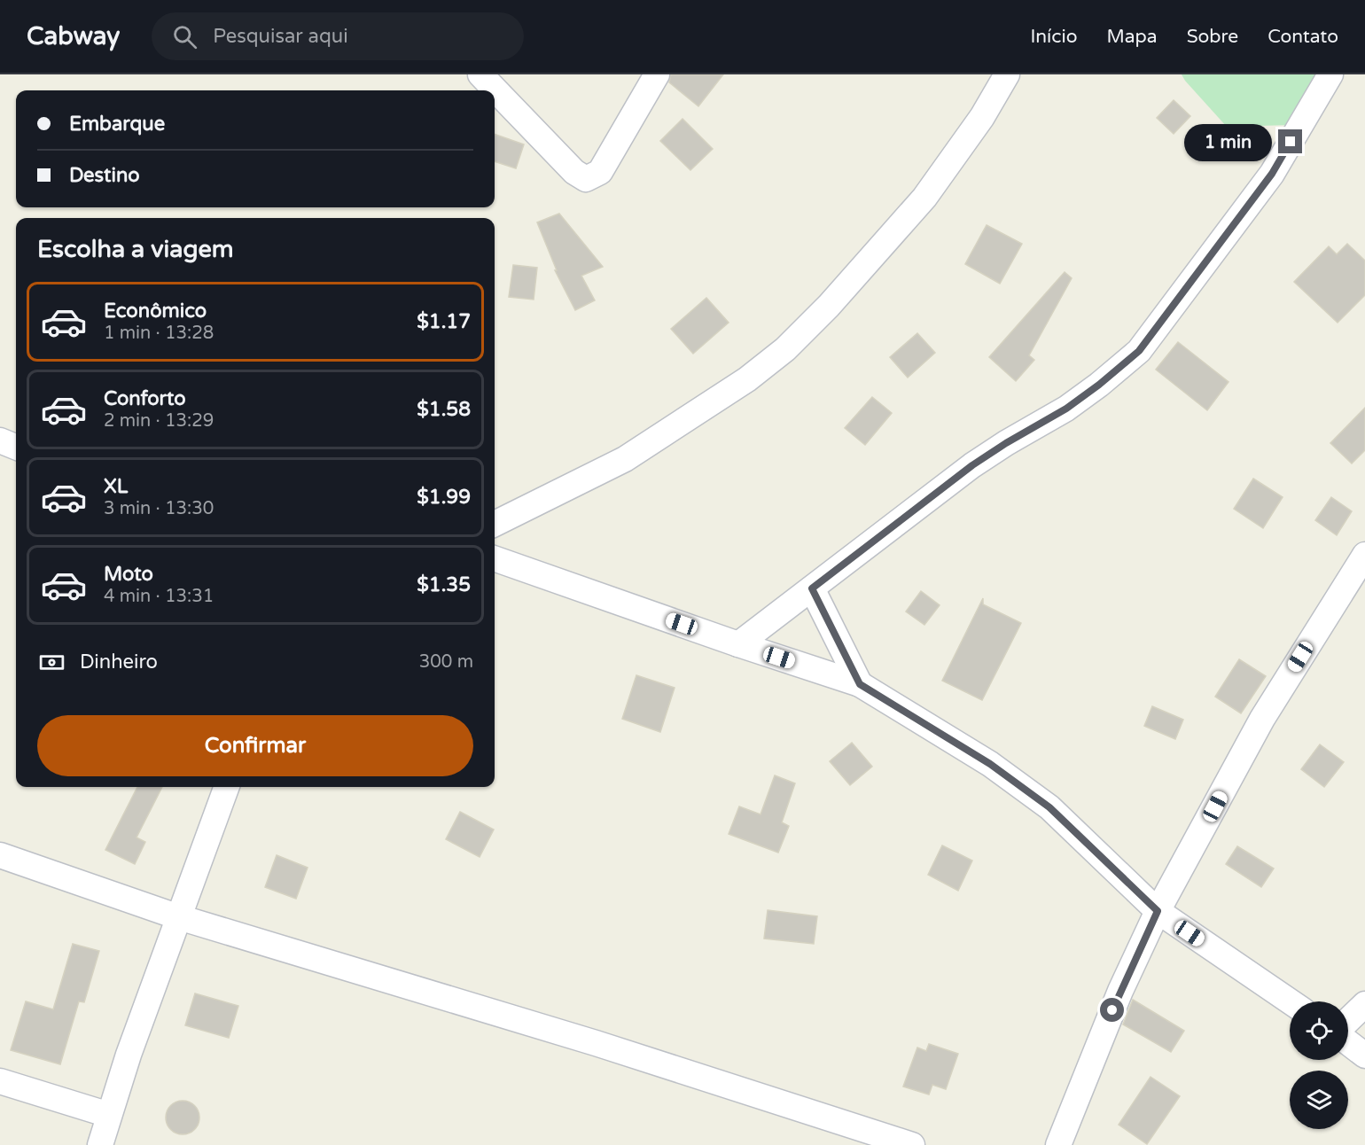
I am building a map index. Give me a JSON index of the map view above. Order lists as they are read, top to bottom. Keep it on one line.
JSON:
{"page":{"header":"Cabway","search":"Pesquisar aqui","nav":["Início","Mapa","Sobre","Contato"],"banner":["Embarque","Destino"],"bubble":"1 min","heading":"Escolha a viagem","list":[{"name":"Econômico","note":"1 min · 13:28","value":"$1.17"},{"name":"Conforto","note":"2 min · 13:29","value":"$1.58"},{"name":"XL","note":"3 min · 13:30","value":"$1.99"},{"name":"Moto","note":"4 min · 13:31","value":"$1.35"}],"pay":["Dinheiro","300 m"],"buttons":"Confirmar"}}
